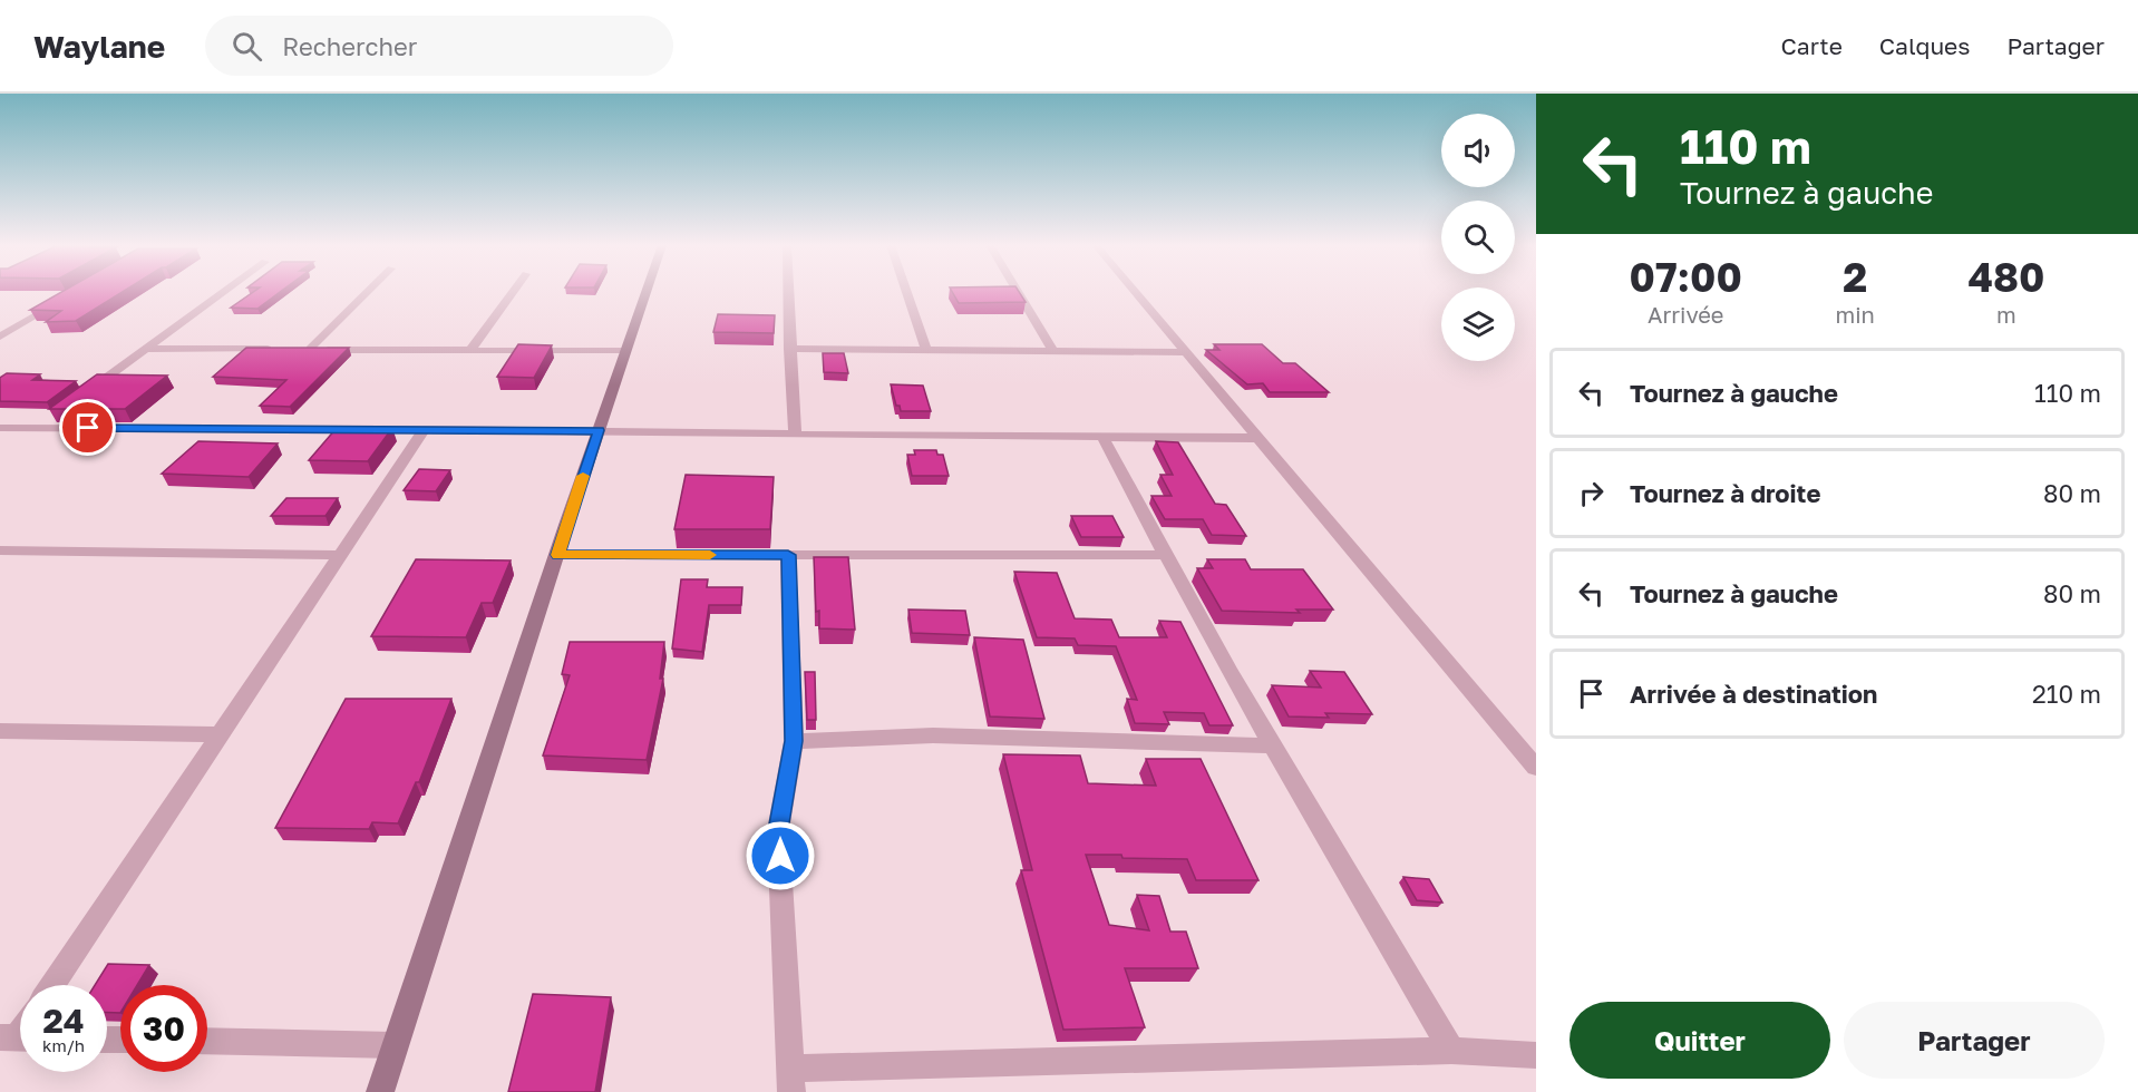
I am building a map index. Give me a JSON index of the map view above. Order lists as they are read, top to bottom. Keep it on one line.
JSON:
{"page":{"header":"Waylane","search":"Rechercher","nav":["Carte","Calques","Partager"],"turn":["110 m","Tournez à gauche"],"eta":["07:00","Arrivée","2","min","480","m"],"list":[{"name":"Tournez à gauche","value":"110 m"},{"name":"Tournez à droite","value":"80 m"},{"name":"Tournez à gauche","value":"80 m"},{"name":"Arrivée à destination","value":"210 m"}],"speed":"24 km/h","limit":"30","buttons":["Quitter","Partager"]}}
